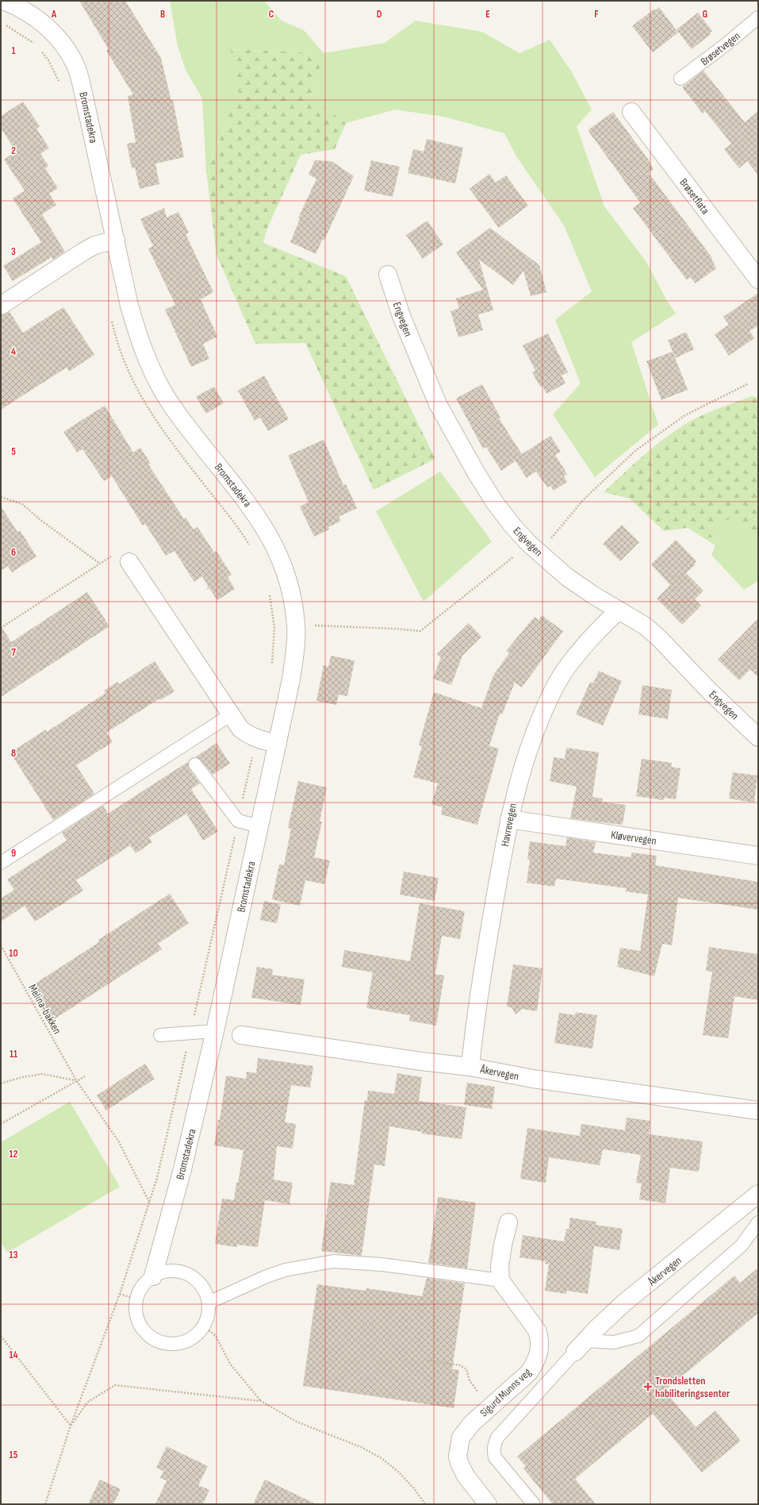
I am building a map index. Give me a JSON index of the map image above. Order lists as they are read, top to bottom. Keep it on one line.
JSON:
{"streets":{"street":["Bromstadekra","Brøsetflata","Engvegen","Havrevegen","Kløvervegen","Åkervegen","Sigurd Munns veg"],"lane":["Brøsetvegen"],"path":["Melina-bakken"]},"crossings":[["Engvegen","Havrevegen"],["Havrevegen","Kløvervegen"],["Havrevegen","Åkervegen"]],"places":{"health":["Trondsletten habiliteringssenter"]},"grid":{"columns":["A","B","C","D","E","F","G"],"rows":["1","2","3","4","5","6","7","8","9","10","11","12","13","14","15"]}}
